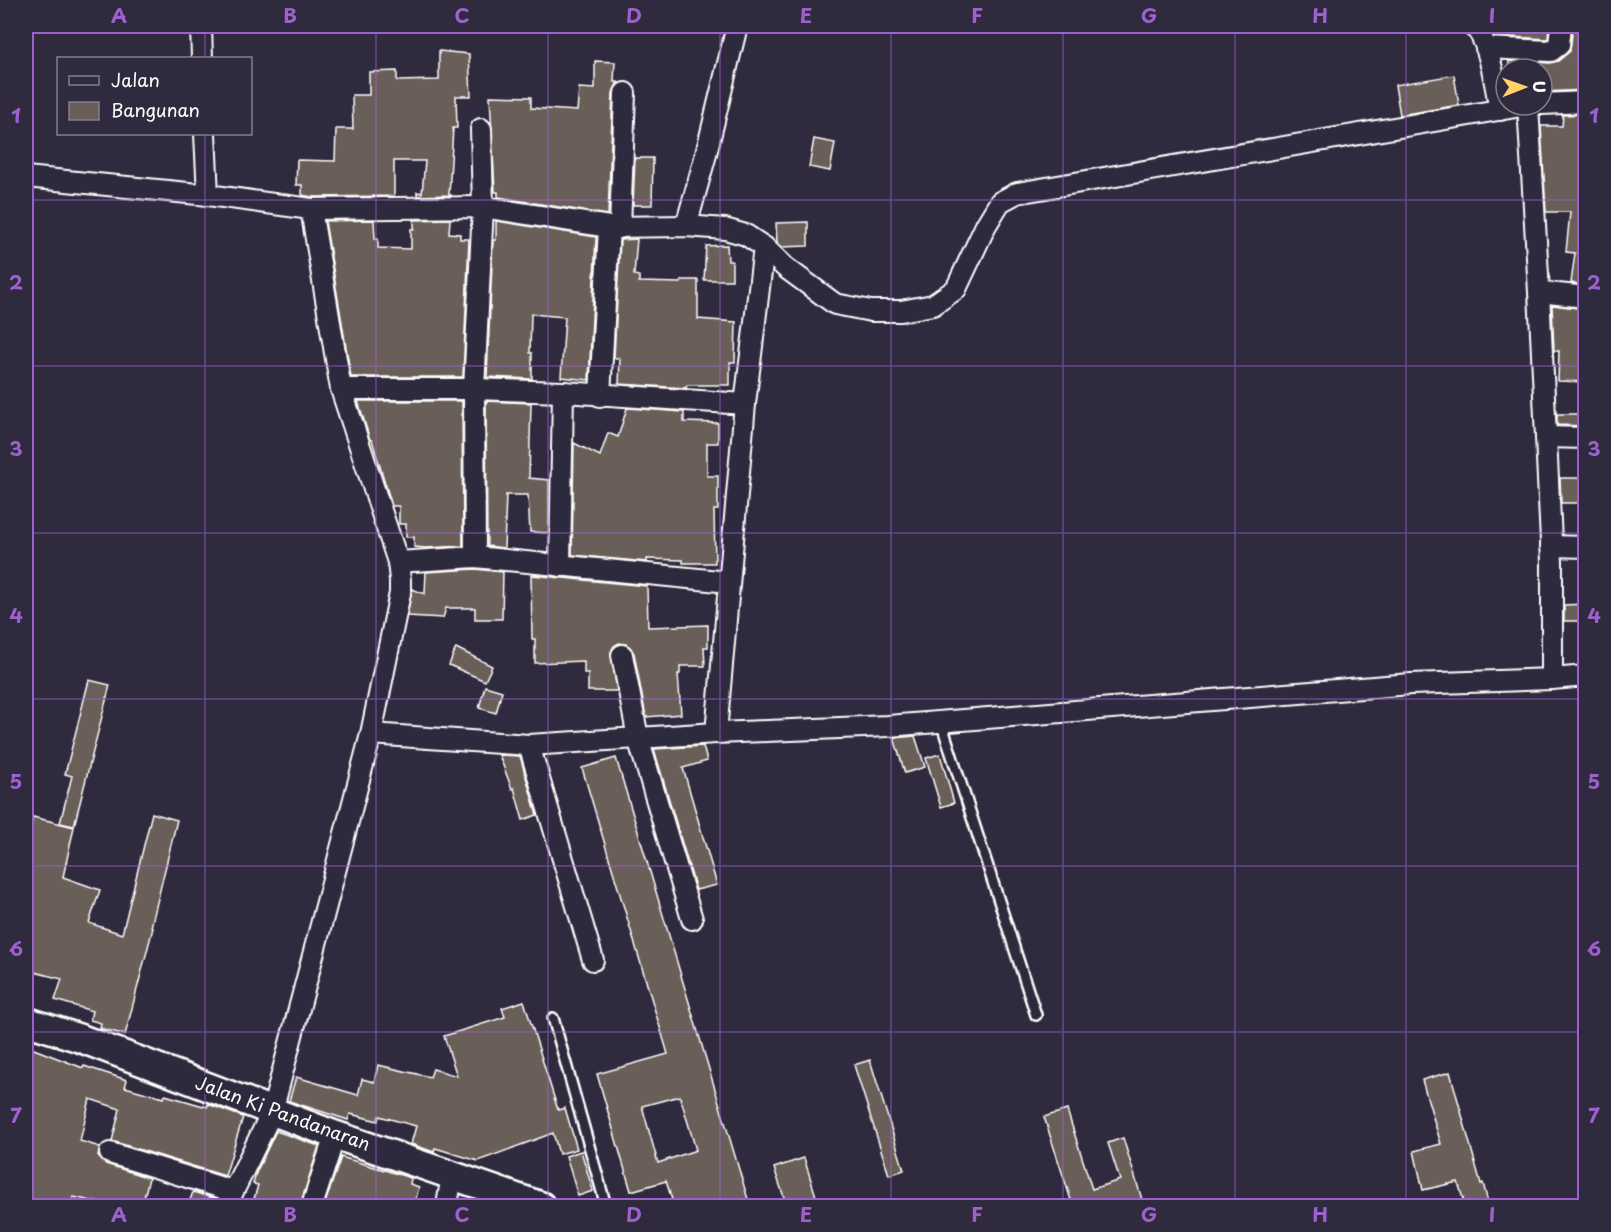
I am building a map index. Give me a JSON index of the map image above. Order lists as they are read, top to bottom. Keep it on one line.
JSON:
{"streets":{"main road":["Jalan Ki Pandanaran"]},"legend":["Jalan","Bangunan"],"north":"right","grid":{"columns":["A","B","C","D","E","F","G","H","I"],"rows":["1","2","3","4","5","6","7"]}}
